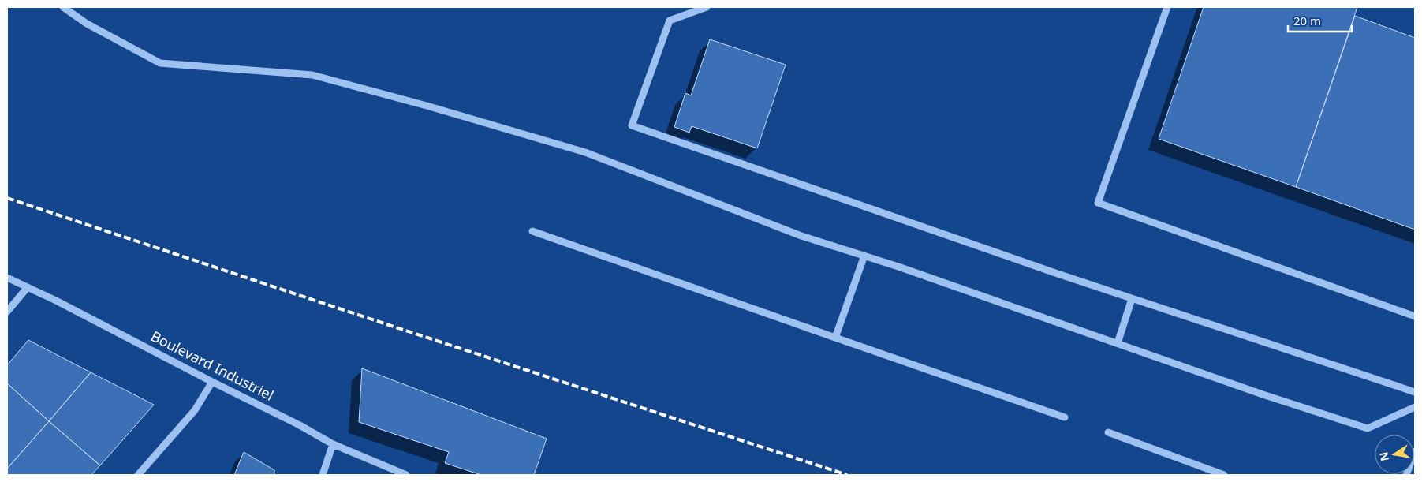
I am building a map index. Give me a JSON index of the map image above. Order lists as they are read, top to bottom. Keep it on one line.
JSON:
{"streets":{"street":["Boulevard Industriel"]},"scale_bar":"20 m","north":"left"}
